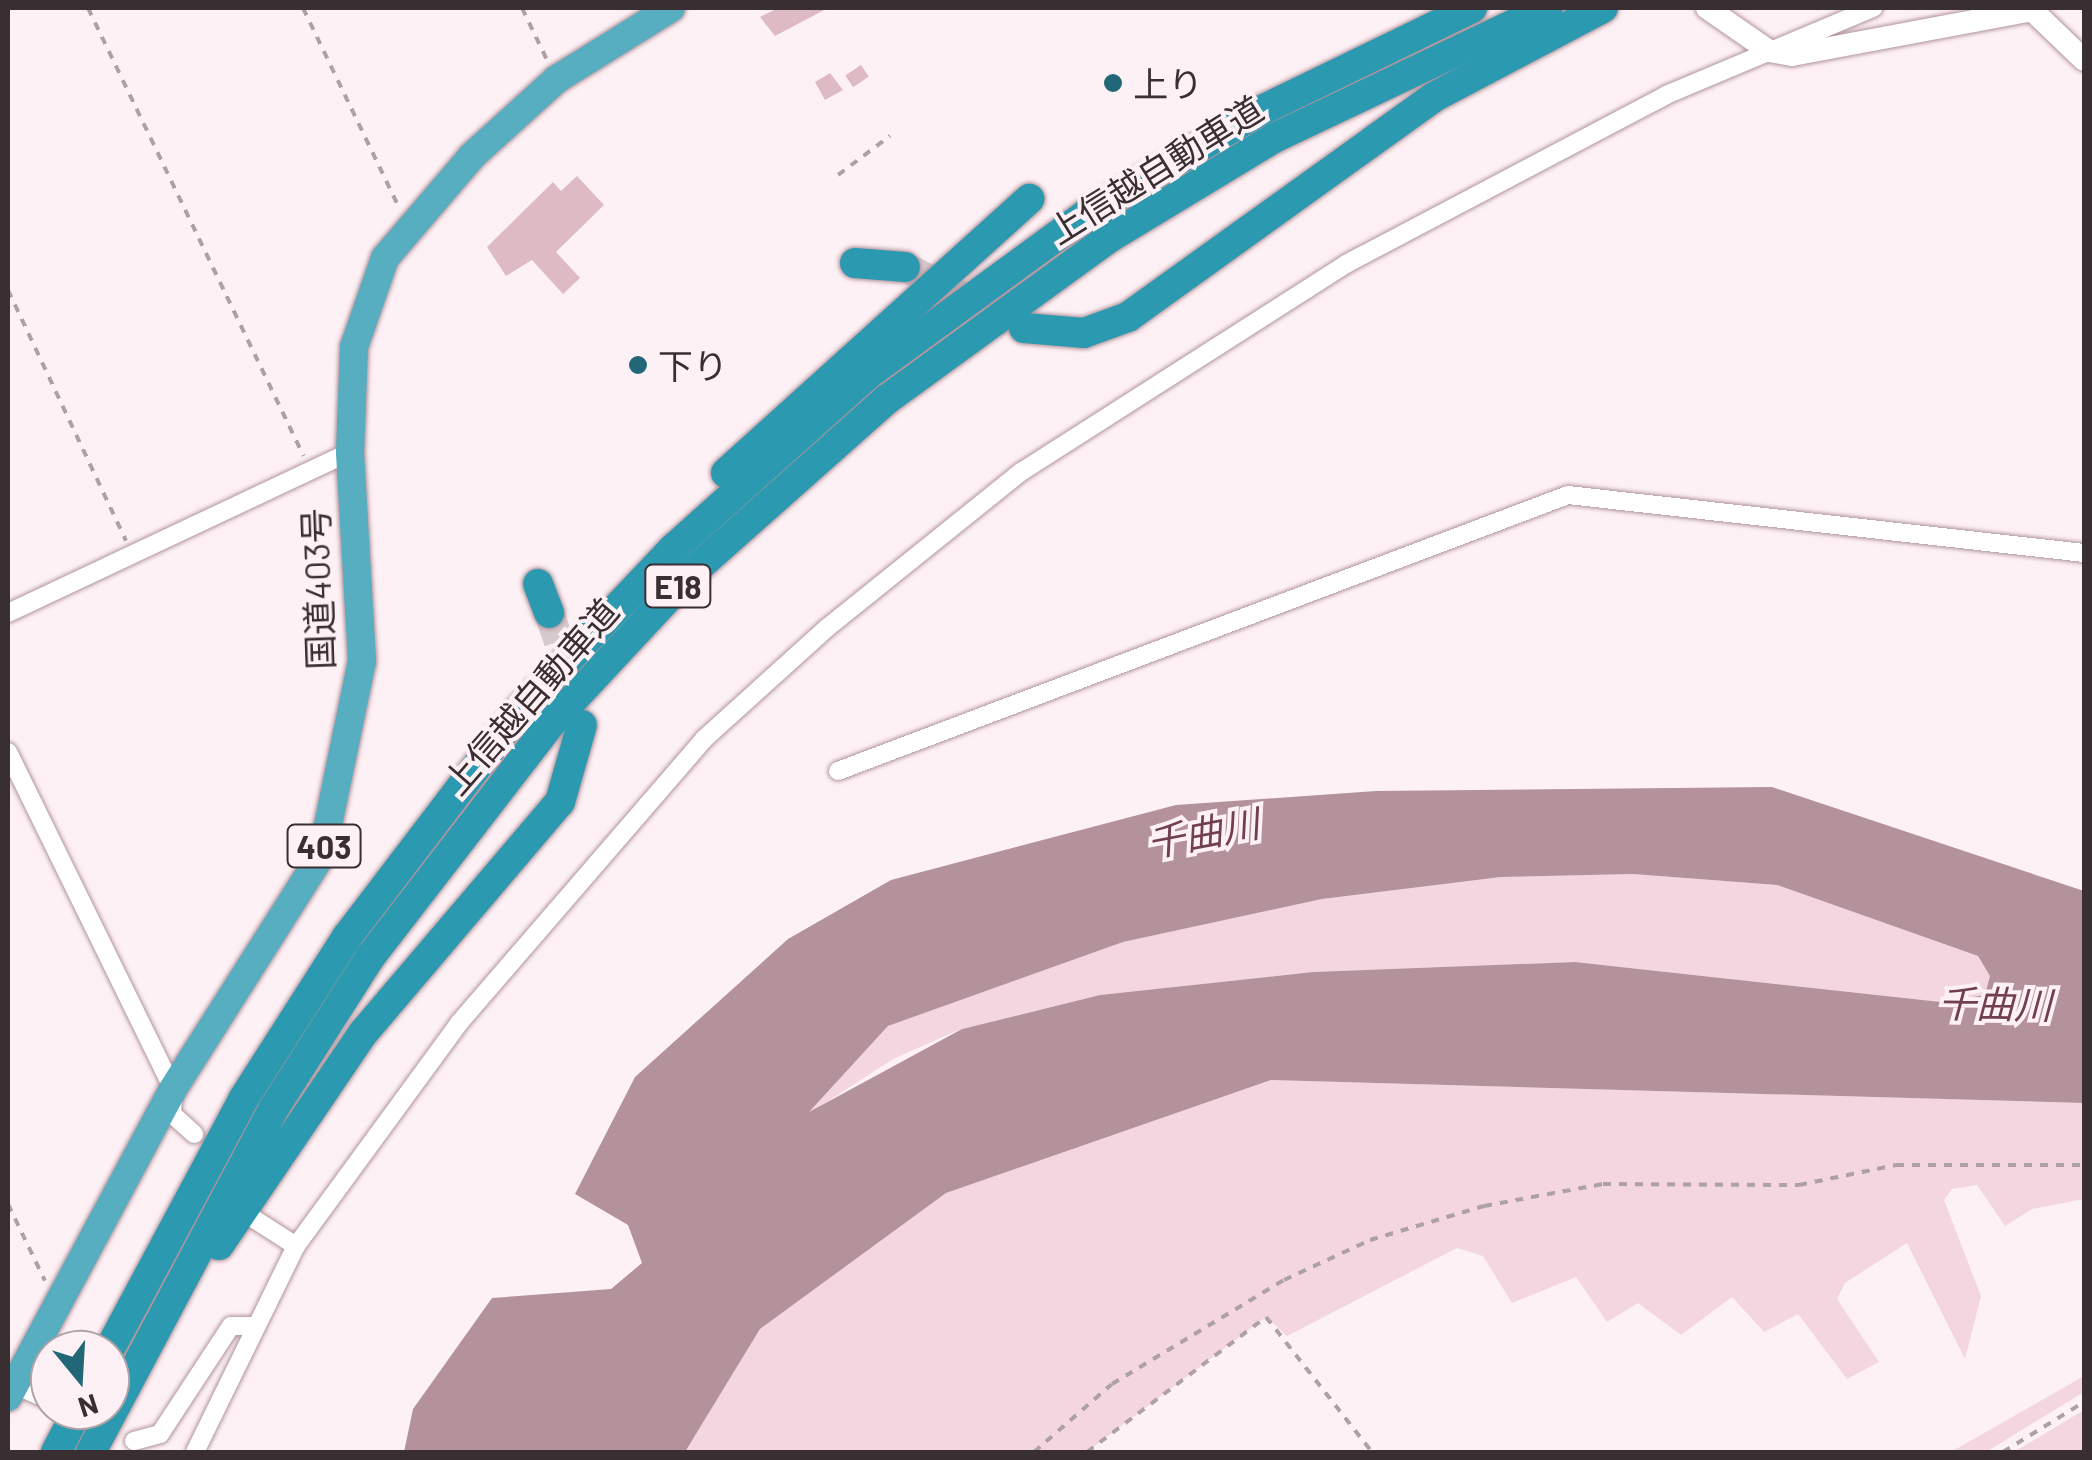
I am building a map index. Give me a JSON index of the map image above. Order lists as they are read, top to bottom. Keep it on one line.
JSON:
{"streets":{"highway":["上信越自動車道","E18","国道403号","403"]},"water":["千曲川"],"places":["上り","下り"],"north":"bottom"}
